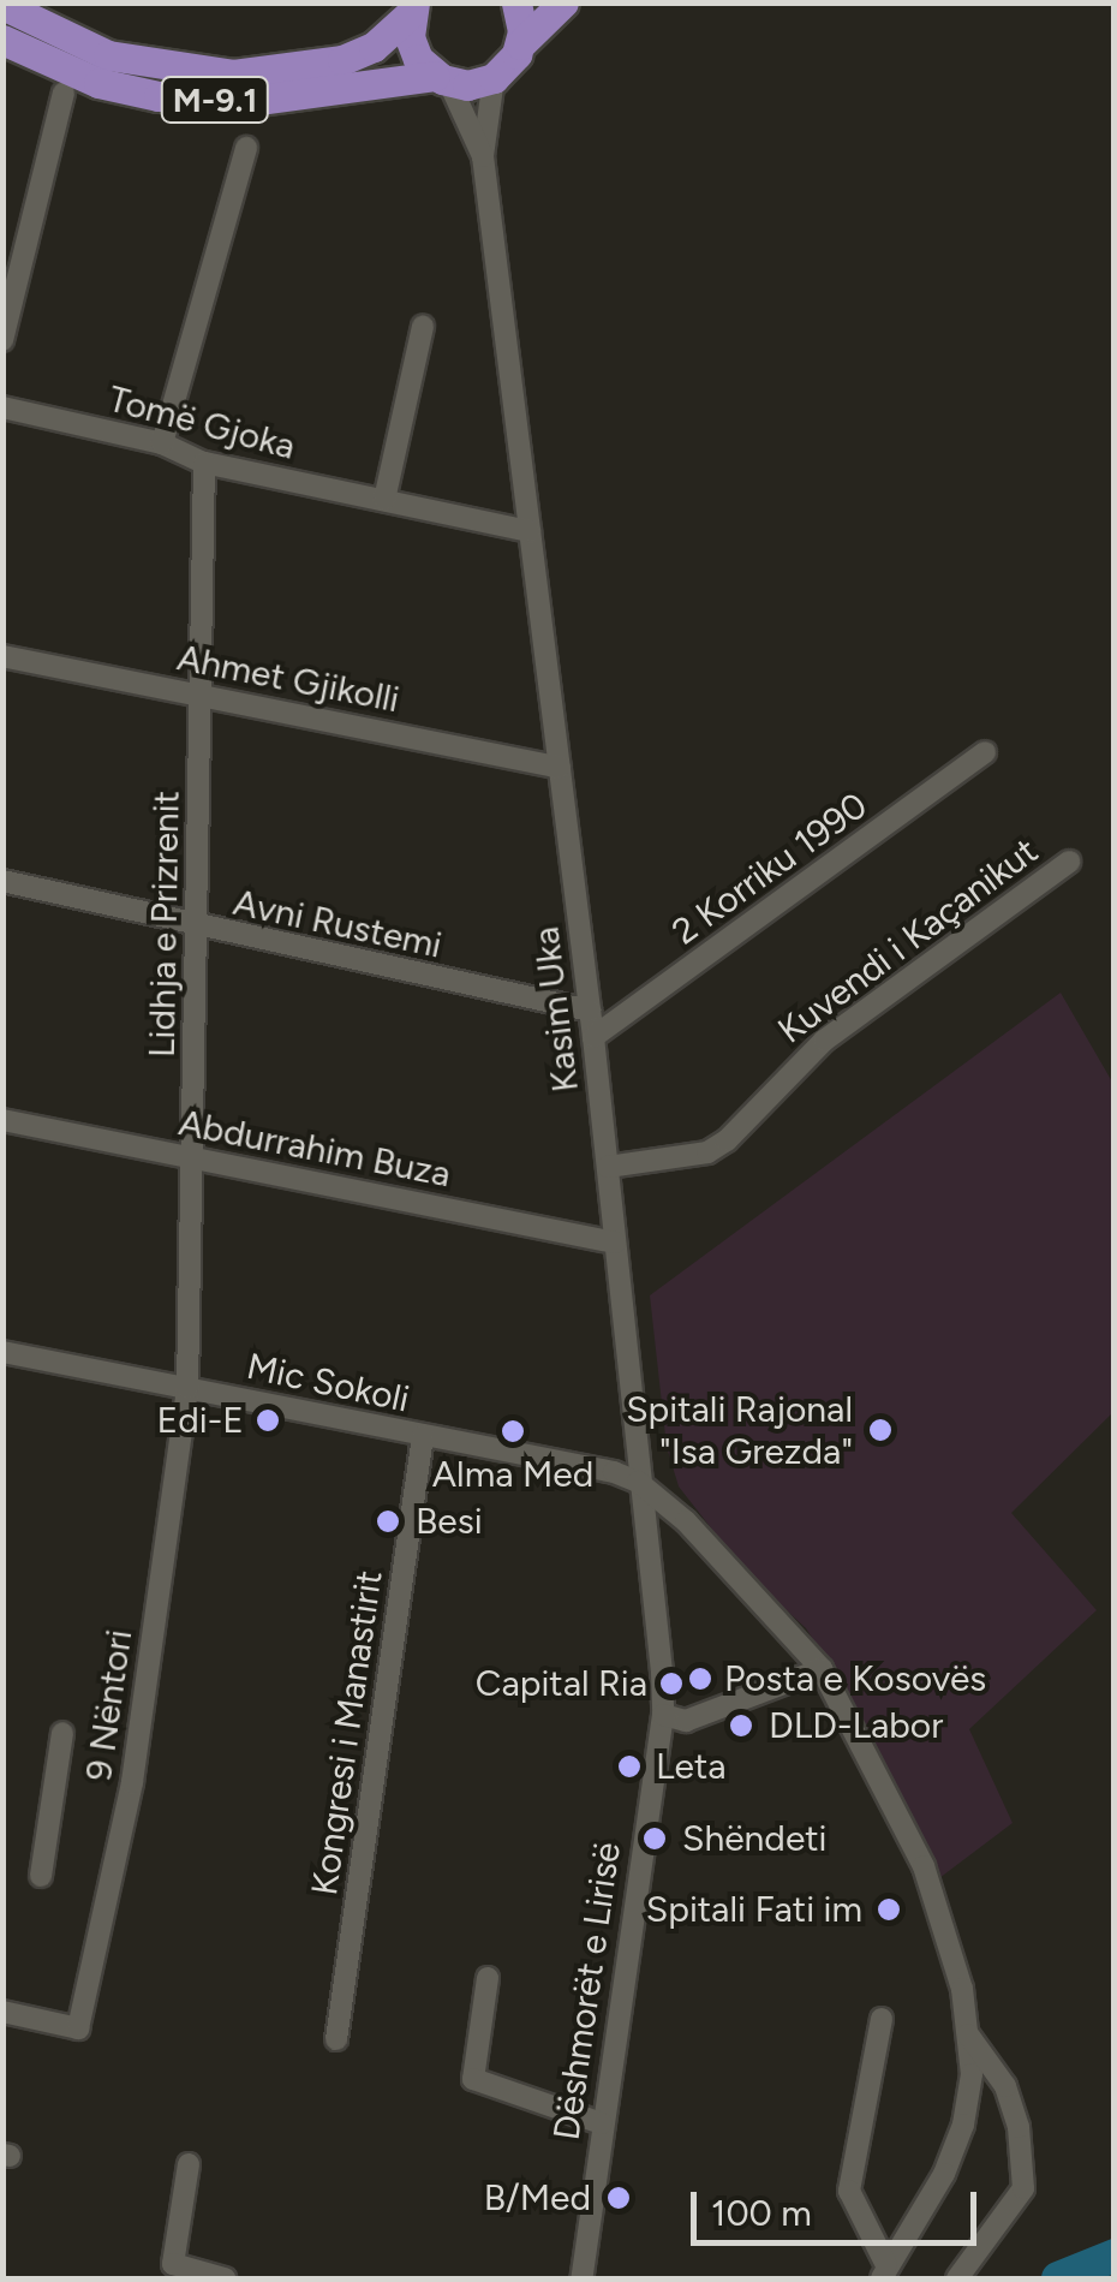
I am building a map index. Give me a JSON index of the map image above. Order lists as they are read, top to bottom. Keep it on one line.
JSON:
{"streets":{"main road":["M-9.1"],"street":["Tomë Gjoka","Ahmet Gjikolli","2 Korriku 1990","Lidhja e Prizrenit","Avni Rustemi","Kuvendi i Kaçanikut","Kasim Uka","Abdurrahim Buza","Mic Sokoli","9 Nëntori","Kongresi i Manastirit","Dëshmorët e Lirisë"]},"crossings":[["Tomë Gjoka","Lidhja e Prizrenit"],["Tomë Gjoka","Kasim Uka"],["Ahmet Gjikolli","Lidhja e Prizrenit"],["Ahmet Gjikolli","Kasim Uka"],["2 Korriku 1990","Kasim Uka"],["Lidhja e Prizrenit","Avni Rustemi"],["Lidhja e Prizrenit","Abdurrahim Buza"],["Lidhja e Prizrenit","Mic Sokoli"],["Lidhja e Prizrenit","9 Nëntori"],["Avni Rustemi","Kasim Uka"],["Kuvendi i Kaçanikut","Kasim Uka"],["Kasim Uka","Abdurrahim Buza"],["Kasim Uka","Mic Sokoli"],["Kasim Uka","Dëshmorët e Lirisë"],["Mic Sokoli","9 Nëntori"],["Mic Sokoli","Kongresi i Manastirit"],["Mic Sokoli","Dëshmorët e Lirisë"]],"places":["Edi-E","Spitali Rajonal \"Isa Grezda\"","Alma Med","Besi","Posta e Kosovës","Capital Ria","DLD-Labor","Leta","Shëndeti","Spitali Fati im","B/Med"],"scale_bar":"100 m"}
